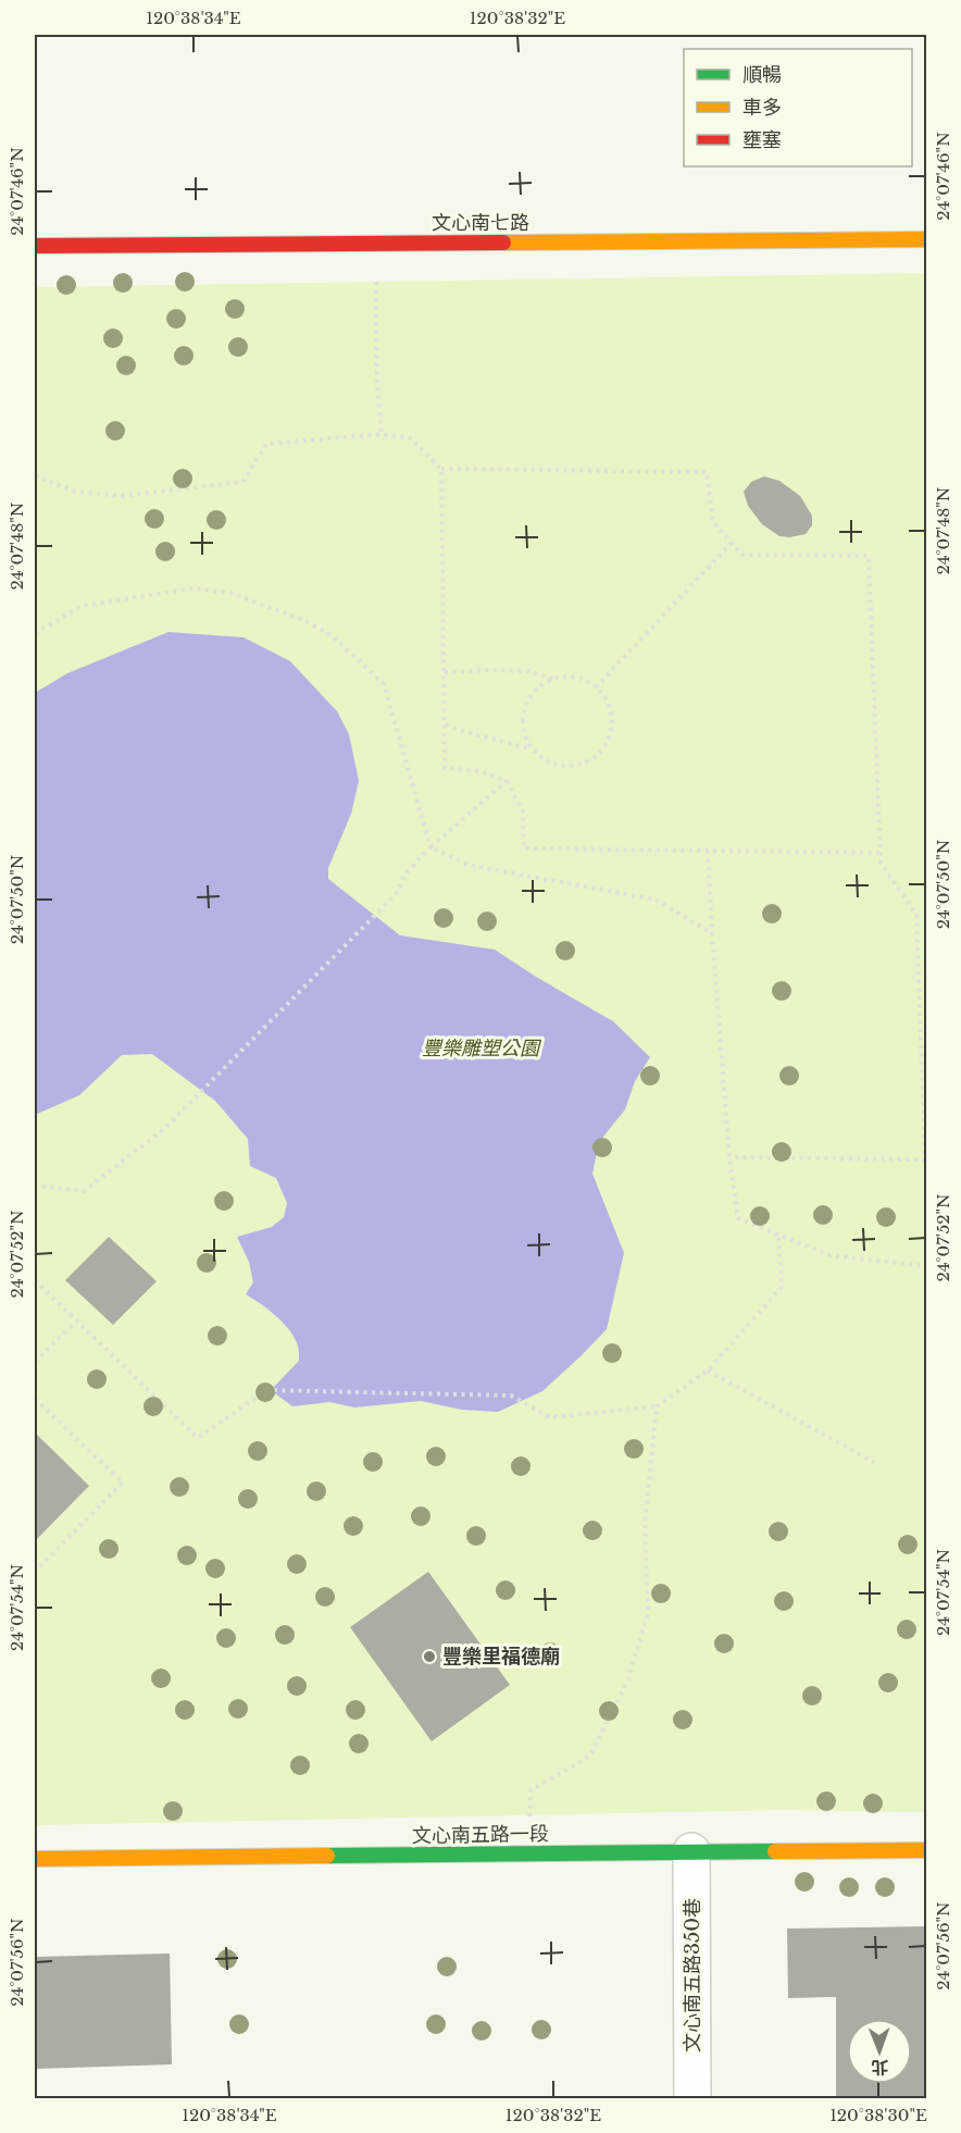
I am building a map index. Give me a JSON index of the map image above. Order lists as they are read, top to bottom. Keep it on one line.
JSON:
{"streets":{"street":["文心南七路","文心南五路一段","文心南五路350巷"]},"crossings":[["文心南五路一段","文心南五路350巷"]],"parks":["豐樂雕塑公園"],"places":["豐樂里福德廟"],"legend":["順暢","車多","壅塞"],"north":"bottom","coordinates":["120°38'34\"E","120°38'32\"E","24°07'46\"N","24°07'48\"N","24°07'50\"N","24°07'52\"N","24°07'54\"N","24°07'56\"N","120°38'30\"E"]}
